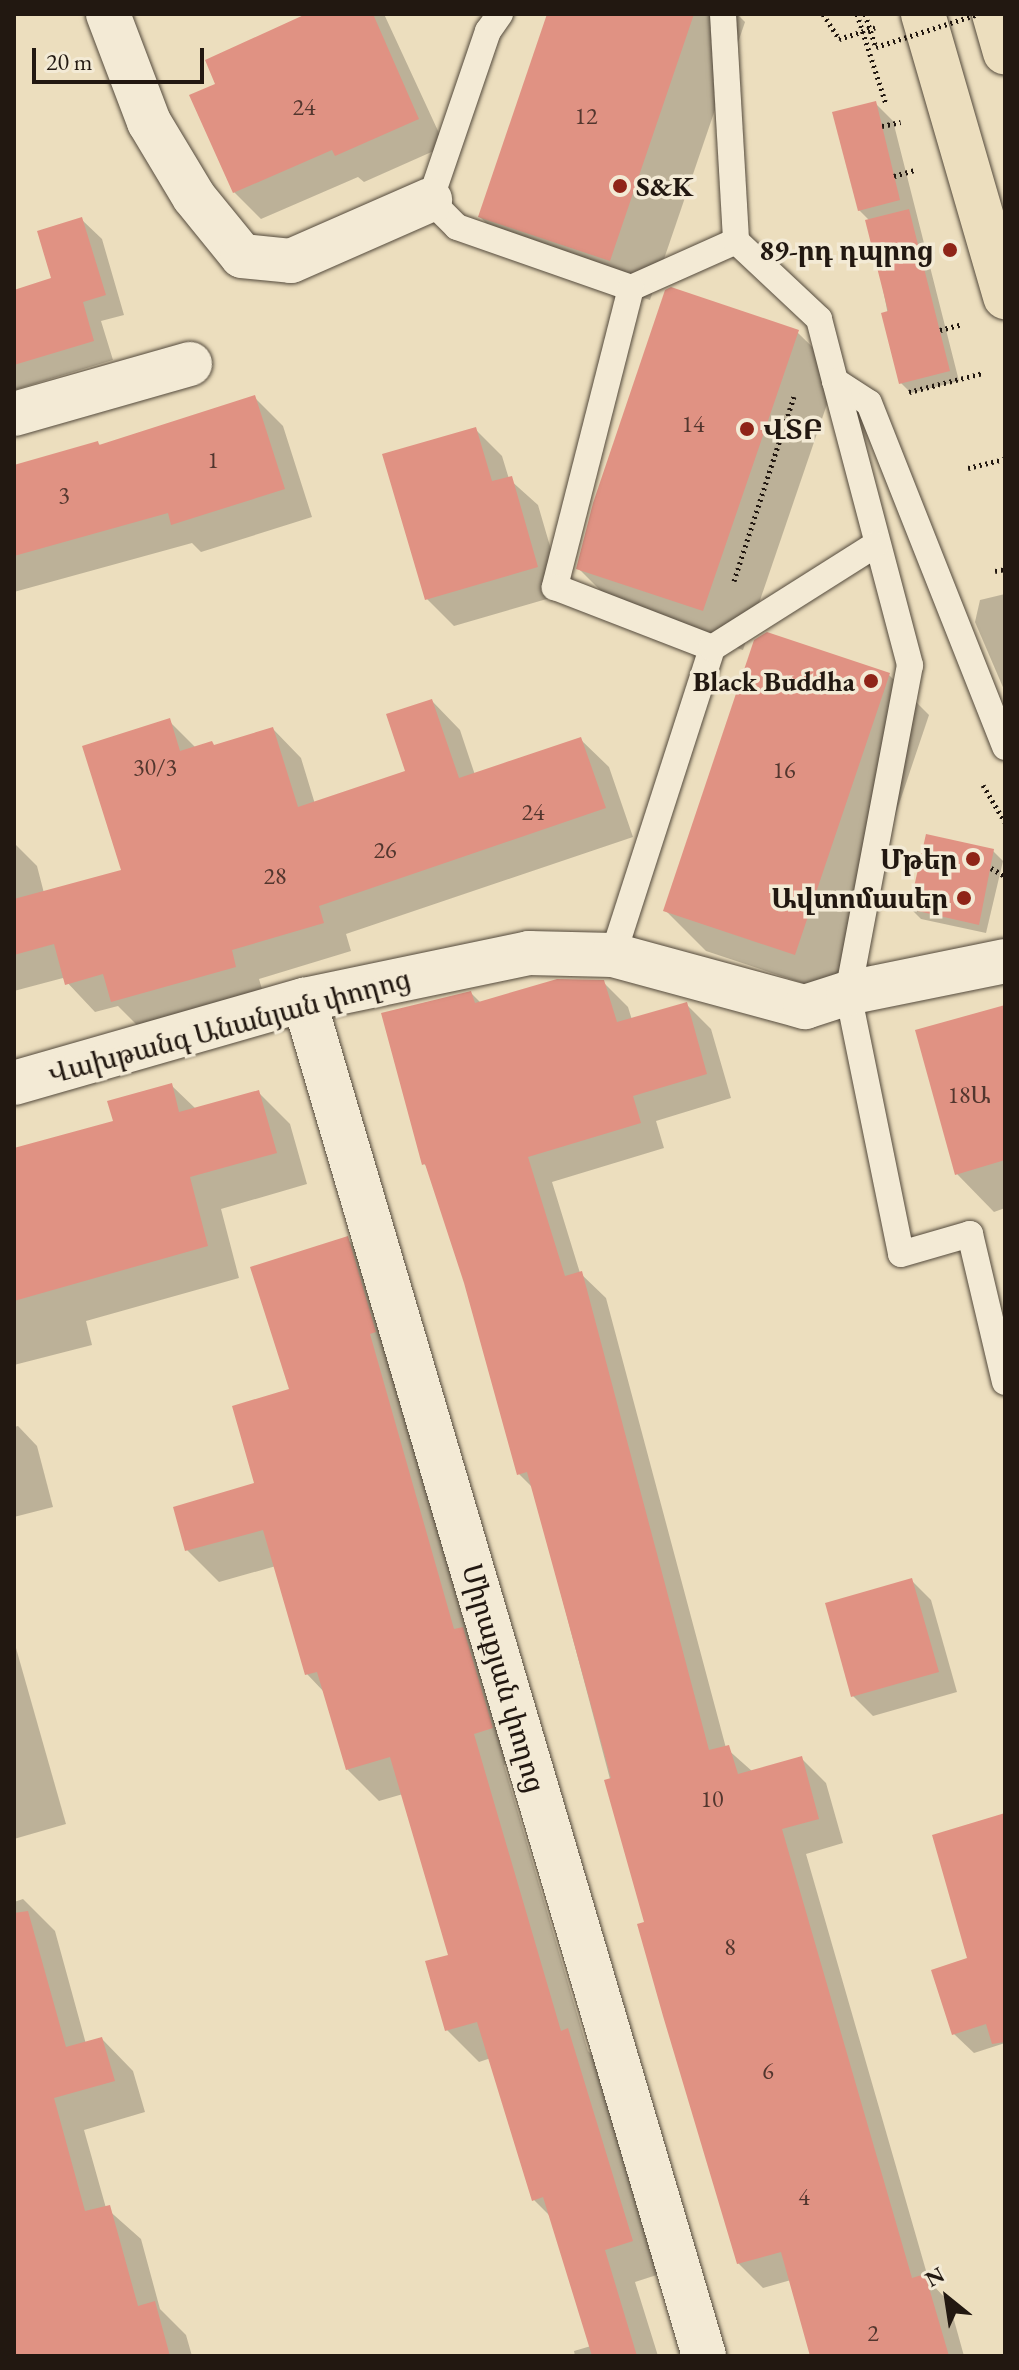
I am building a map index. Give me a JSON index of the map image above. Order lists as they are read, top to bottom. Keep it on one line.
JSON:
{"streets":{"street":["Վախթանգ Անանյան փողոց","Միրաքյան փողոց"]},"crossings":[["Վախթանգ Անանյան փողոց","Միրաքյան փողոց"]],"places":["S&K","89-րդ դպրոց","ՎՏԲ","Black Buddha","Մթեր","Ավտոմասեր"],"house_numbers":["24","12","14","1","3","30/3","16","24","26","28","18Ա","10","8","6","4","2"],"scale_bar":"20 m","north":"top left"}
